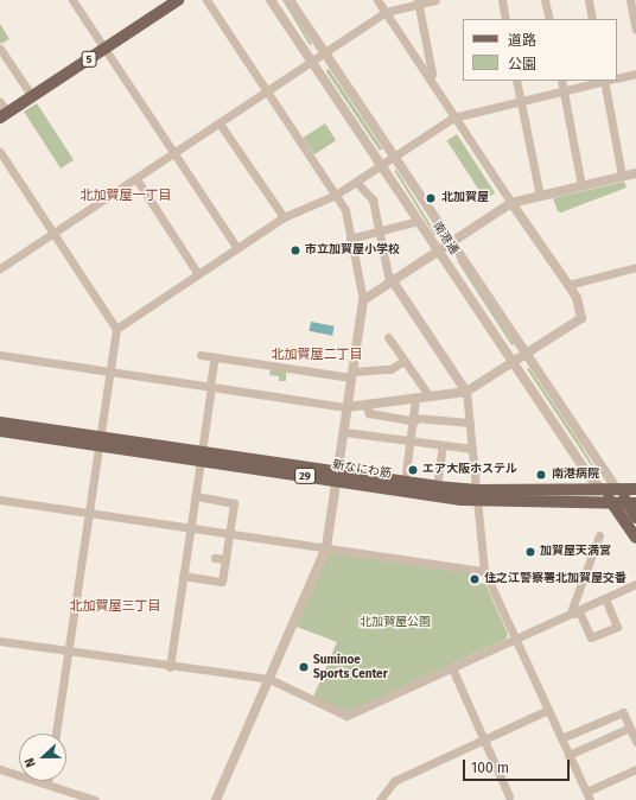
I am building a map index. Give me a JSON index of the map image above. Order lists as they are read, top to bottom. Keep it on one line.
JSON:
{"streets":{"main road":["5","新なにわ筋","29"],"street":["南港通"]},"crossings":[["南港通","新なにわ筋"]],"districts":["北加賀屋一丁目","北加賀屋二丁目","北加賀屋三丁目"],"parks":["北加賀屋公園"],"places":["北加賀屋","市立加賀屋小学校","エア大阪ホステル","南港病院","加賀屋天満宮","住之江警察署北加賀屋交番","Suminoe Sports Center"],"legend":["道路","公園"],"scale_bar":"100 m","north":"left"}
